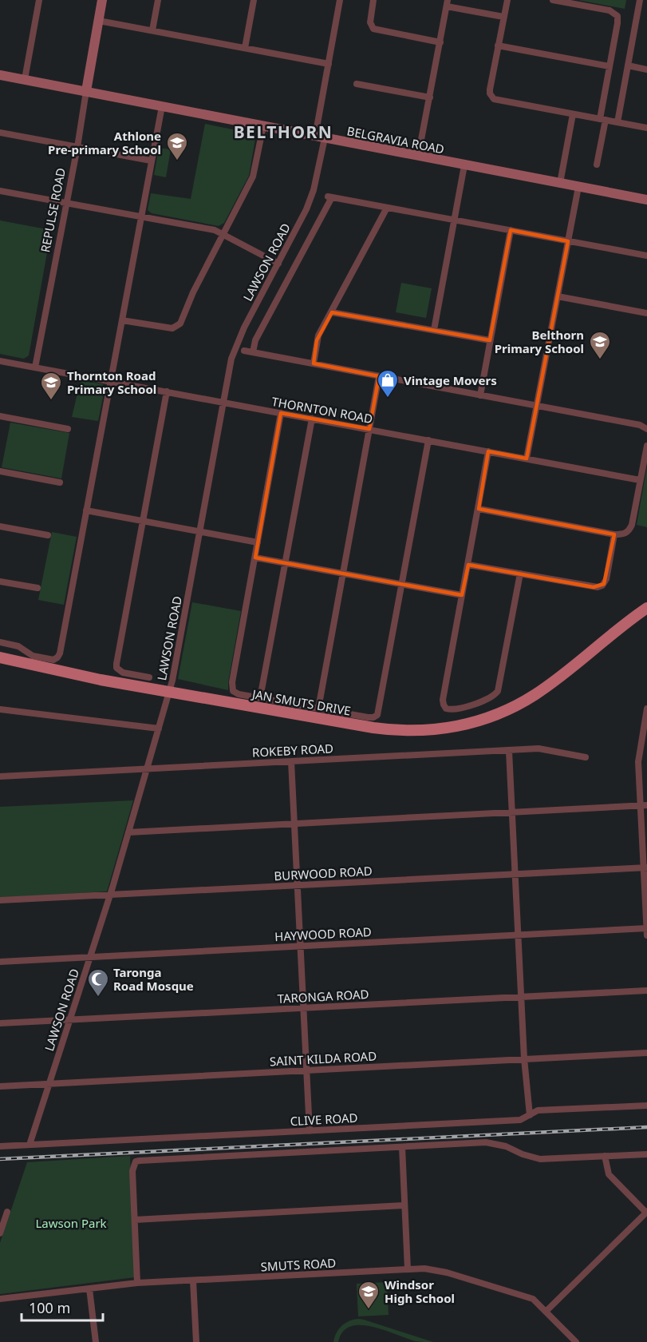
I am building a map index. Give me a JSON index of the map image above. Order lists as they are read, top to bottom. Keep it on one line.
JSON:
{"streets":{"main road":["JAN SMUTS DRIVE"],"street":["BELGRAVIA ROAD","REPULSE ROAD","LAWSON ROAD","THORNTON ROAD","ROKEBY ROAD","BURWOOD ROAD","HAYWOOD ROAD","TARONGA ROAD","SAINT KILDA ROAD","CLIVE ROAD","SMUTS ROAD"]},"crossings":[["BELGRAVIA ROAD","REPULSE ROAD"],["BELGRAVIA ROAD","LAWSON ROAD"],["REPULSE ROAD","THORNTON ROAD"],["LAWSON ROAD","THORNTON ROAD"],["LAWSON ROAD","JAN SMUTS DRIVE"],["LAWSON ROAD","ROKEBY ROAD"],["LAWSON ROAD","BURWOOD ROAD"],["LAWSON ROAD","HAYWOOD ROAD"],["LAWSON ROAD","TARONGA ROAD"],["LAWSON ROAD","SAINT KILDA ROAD"],["LAWSON ROAD","CLIVE ROAD"]],"districts":["BELTHORN"],"parks":["Lawson Park"],"places":{"school or university":["Athlone Pre-primary School","Belthorn Primary School","Thornton Road Primary School","Windsor High School"],"shop":["Vintage Movers"],"mosque":["Taronga Road Mosque"]},"scale_bar":"100 m"}
